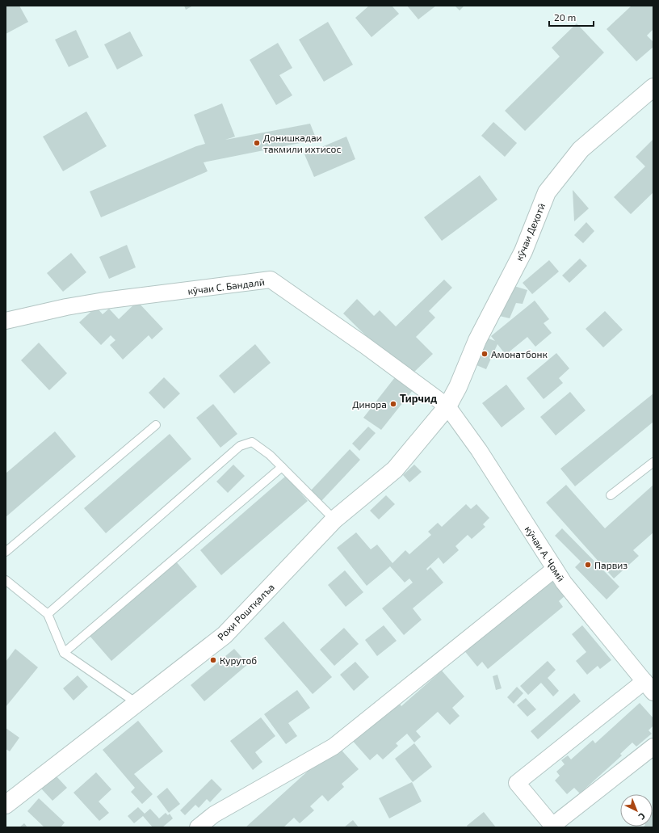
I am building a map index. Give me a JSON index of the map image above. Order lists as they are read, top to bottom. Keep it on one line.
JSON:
{"streets":{"main road":["кӯчаи Деҳотӣ","Роҳи Роштқалъа"],"street":["кӯчаи С. Бандалӣ","кӯчаи А. Ҷомӣ"]},"crossings":[["кӯчаи Деҳотӣ","кӯчаи С. Бандалӣ"],["кӯчаи Деҳотӣ","кӯчаи А. Ҷомӣ"],["кӯчаи Деҳотӣ","Роҳи Роштқалъа"],["кӯчаи С. Бандалӣ","кӯчаи А. Ҷомӣ"],["кӯчаи С. Бандалӣ","Роҳи Роштқалъа"],["кӯчаи А. Ҷомӣ","Роҳи Роштқалъа"]],"districts":["Тирчид"],"places":["Донишкадаи такмили ихтисос","Амонатбонк","Динора","Парвиз","Курутоб"],"scale_bar":"20 m","north":"bottom right"}
